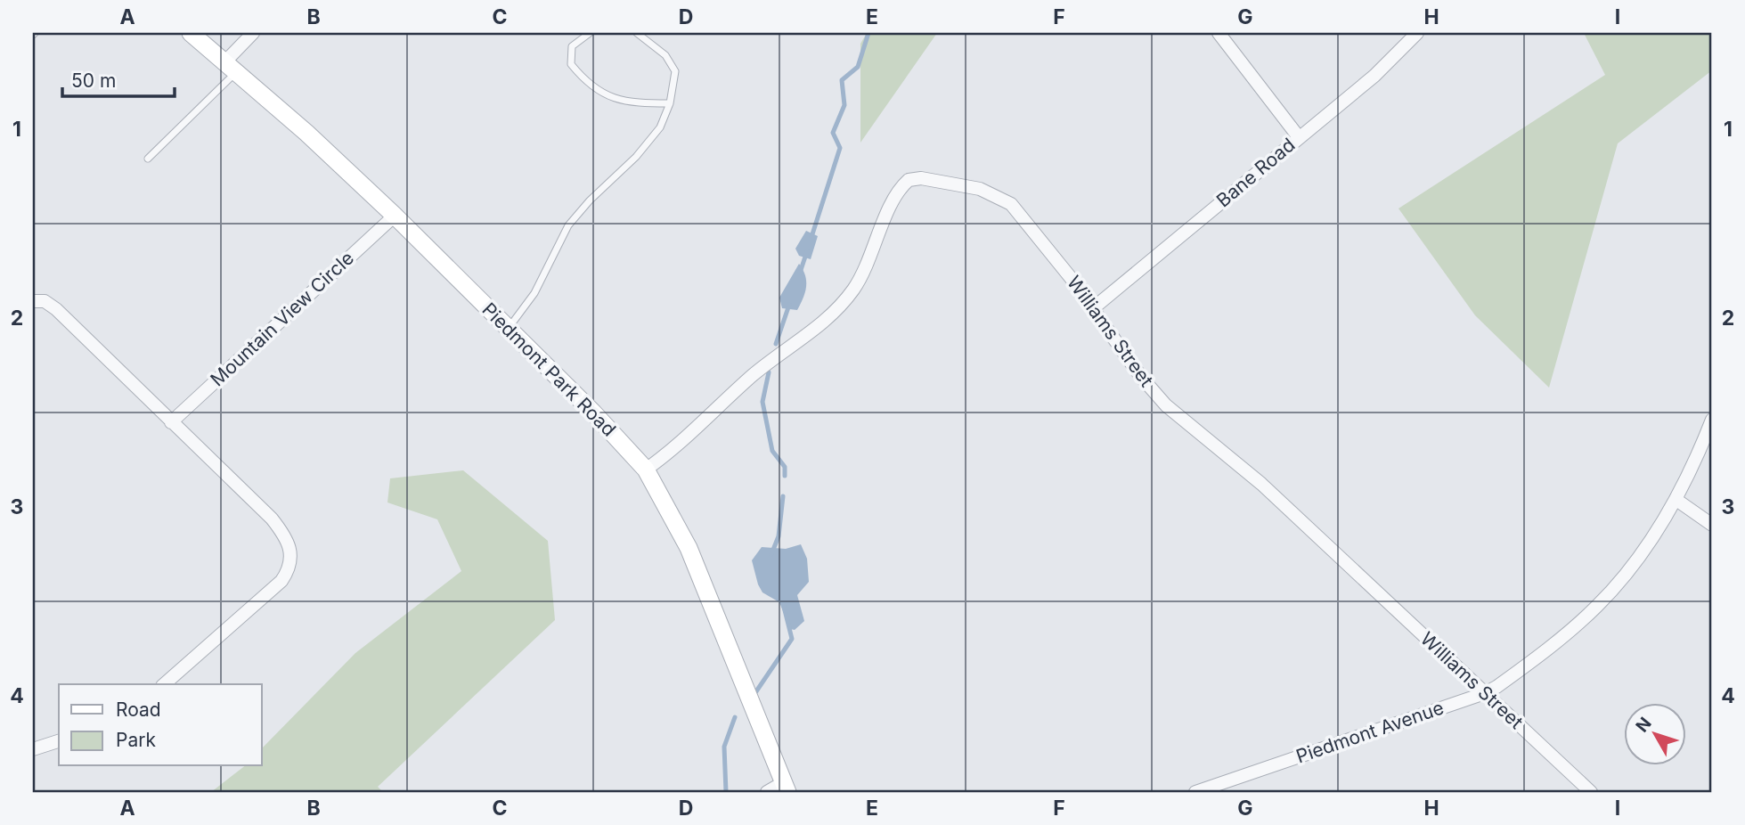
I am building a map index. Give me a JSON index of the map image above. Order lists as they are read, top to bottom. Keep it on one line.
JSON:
{"streets":{"street":["Bane Road","Mountain View Circle","Williams Street","Piedmont Park Road","Piedmont Avenue"]},"crossings":[["Bane Road","Williams Street"],["Mountain View Circle","Piedmont Park Road"],["Williams Street","Piedmont Park Road"],["Williams Street","Piedmont Avenue"]],"legend":["Road","Park"],"scale_bar":"50 m","north":"top left","grid":{"columns":["A","B","C","D","E","F","G","H","I"],"rows":["1","2","3","4"]}}
